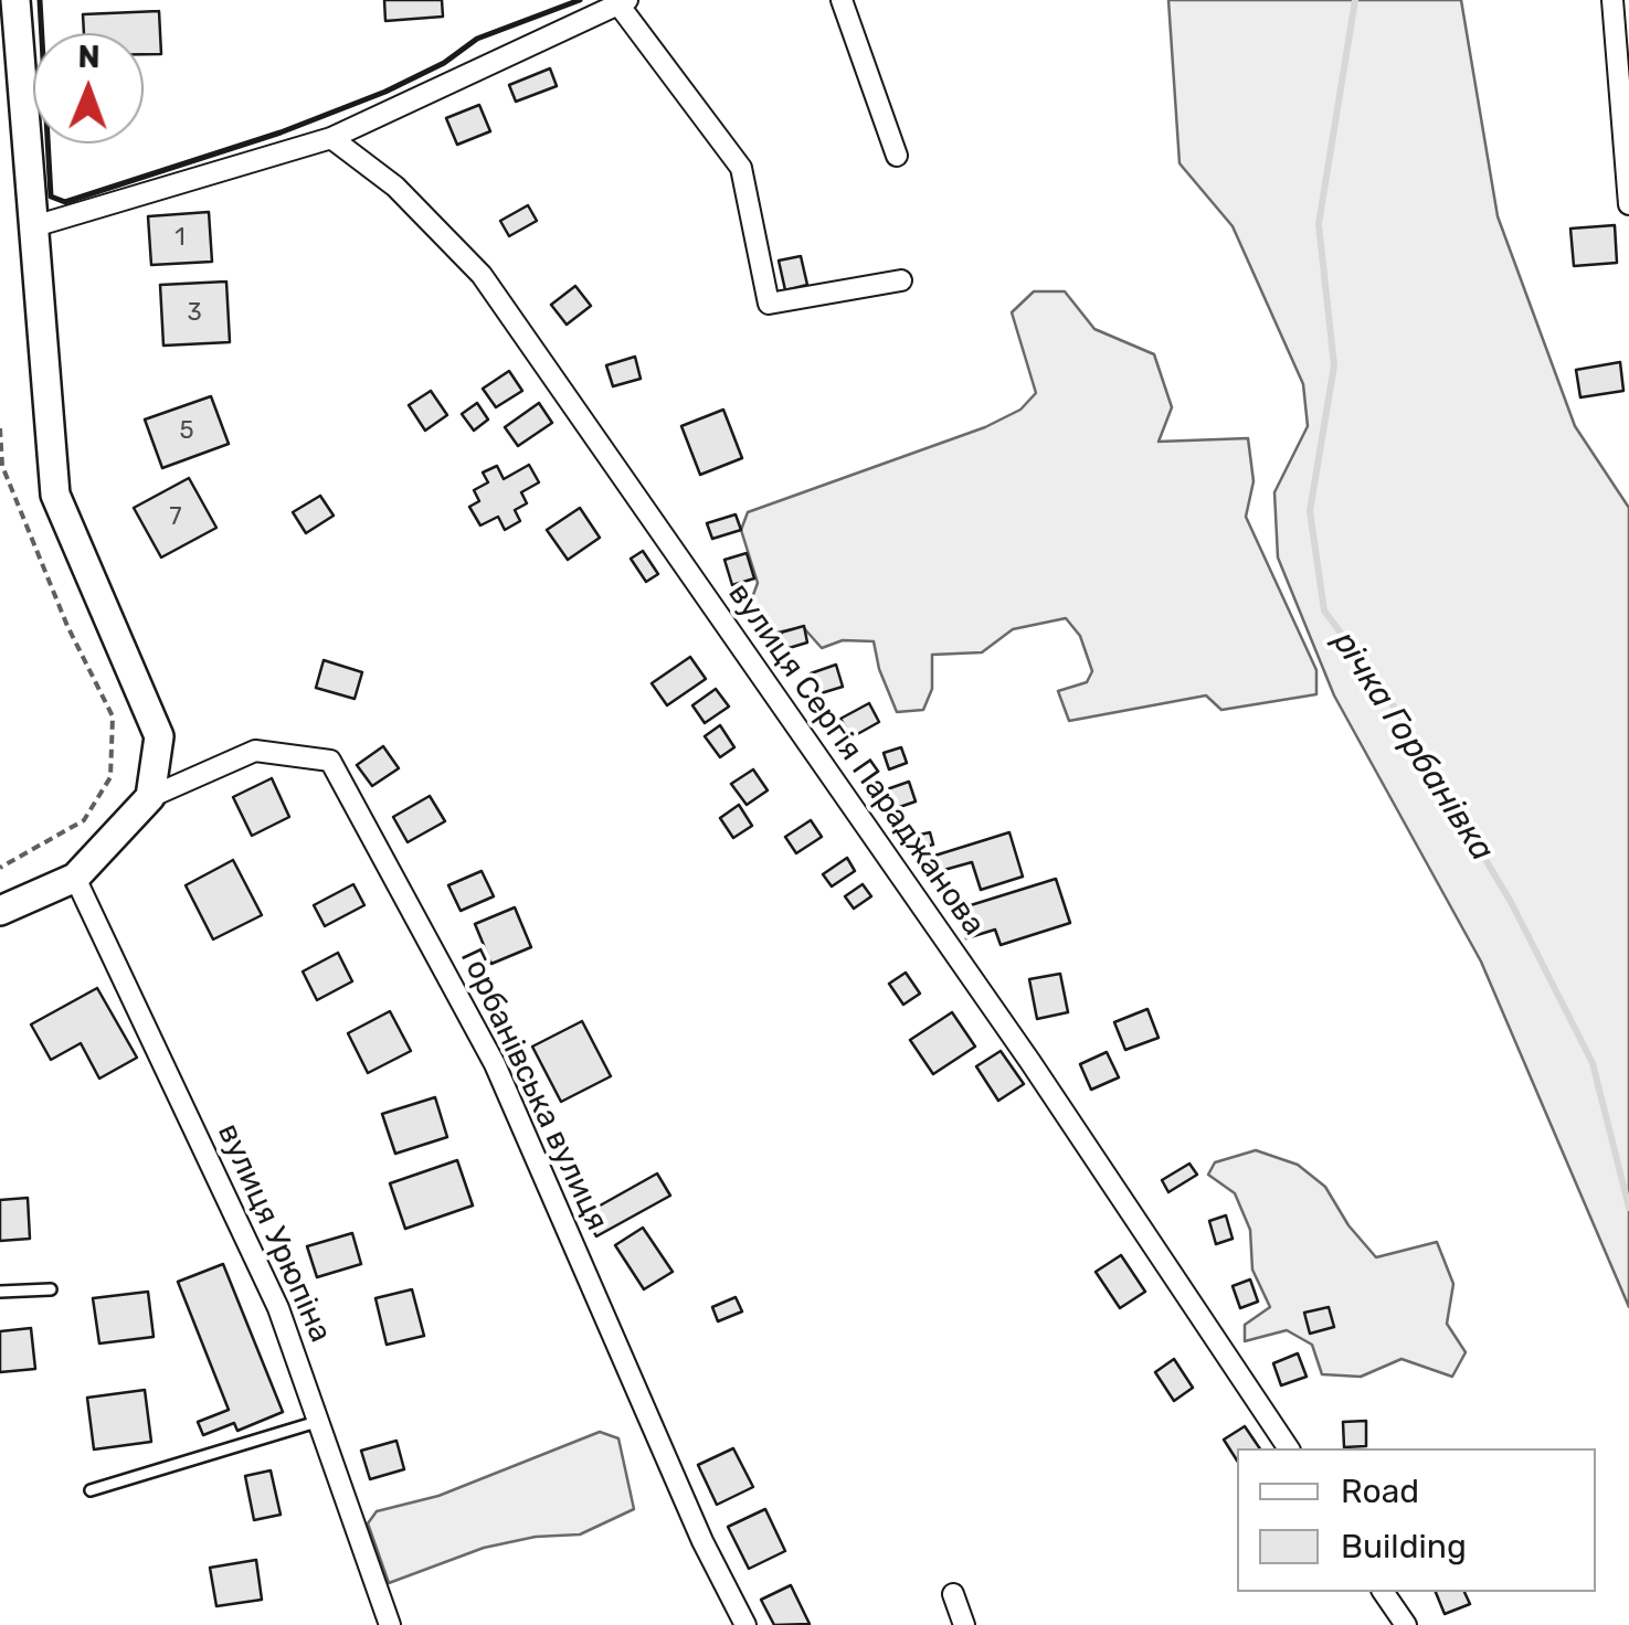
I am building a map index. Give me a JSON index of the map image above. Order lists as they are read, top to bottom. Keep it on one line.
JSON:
{"streets":{"street":["вулиця Сергія Параджанова","Горбанівська вулиця","вулиця Урюпіна"]},"water":["річка Горбанівка"],"house_numbers":["1","3","5","7"],"legend":["Road","Building"],"north":"top"}
